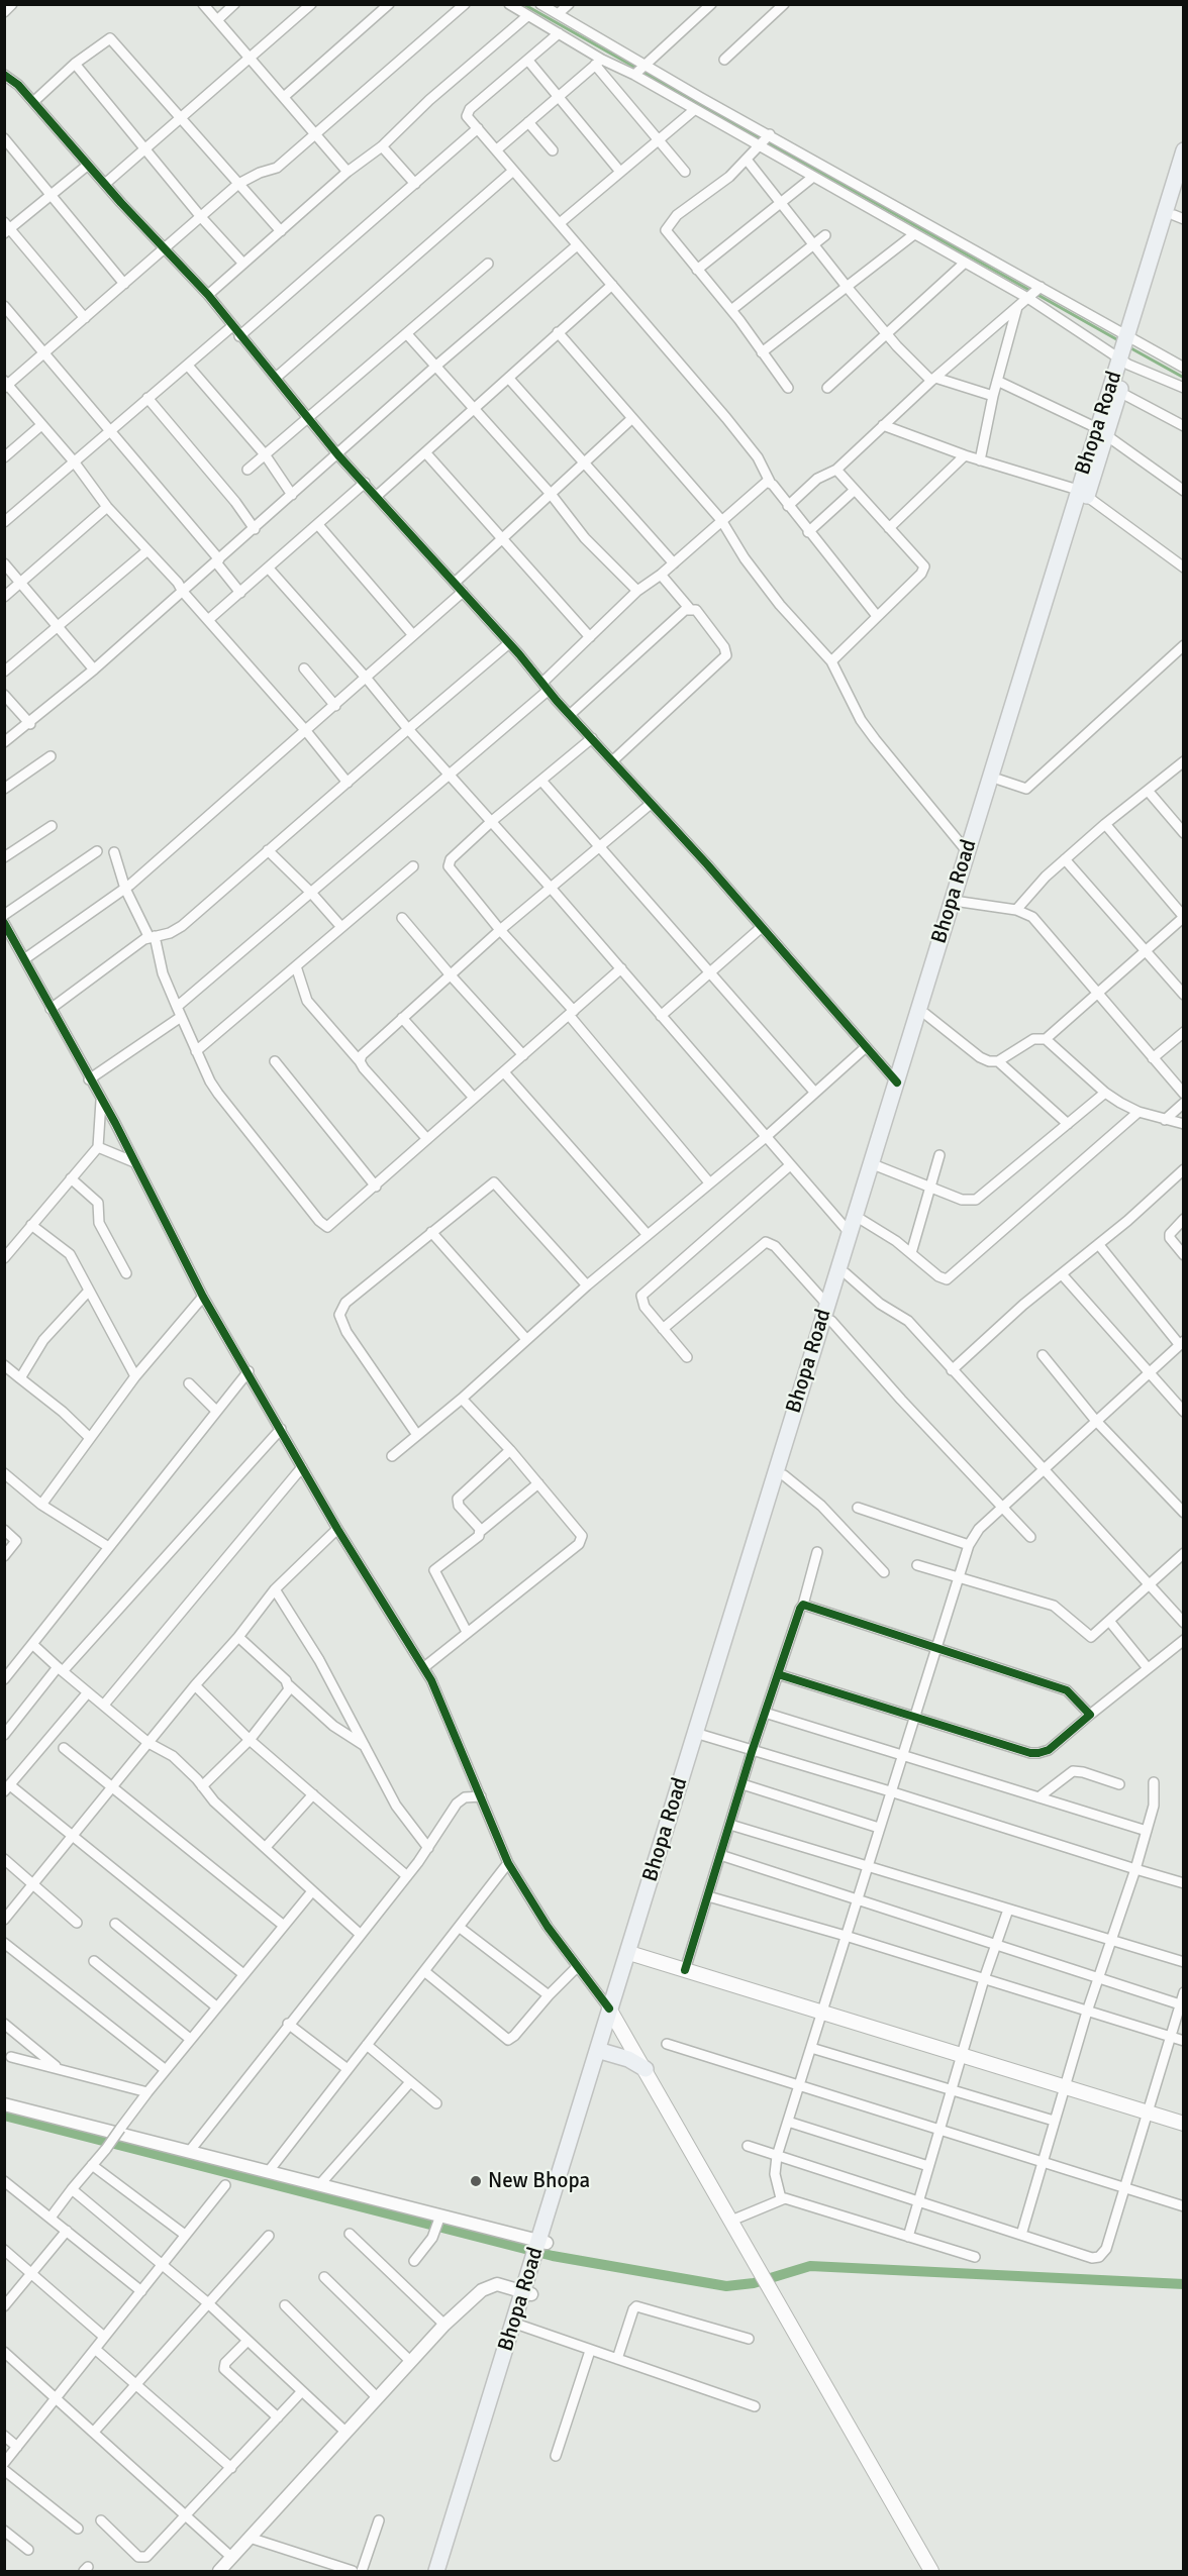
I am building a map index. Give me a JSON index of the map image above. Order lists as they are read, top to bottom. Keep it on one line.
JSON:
{"streets":{"main road":["Bhopa Road"]},"places":["New Bhopa"]}
